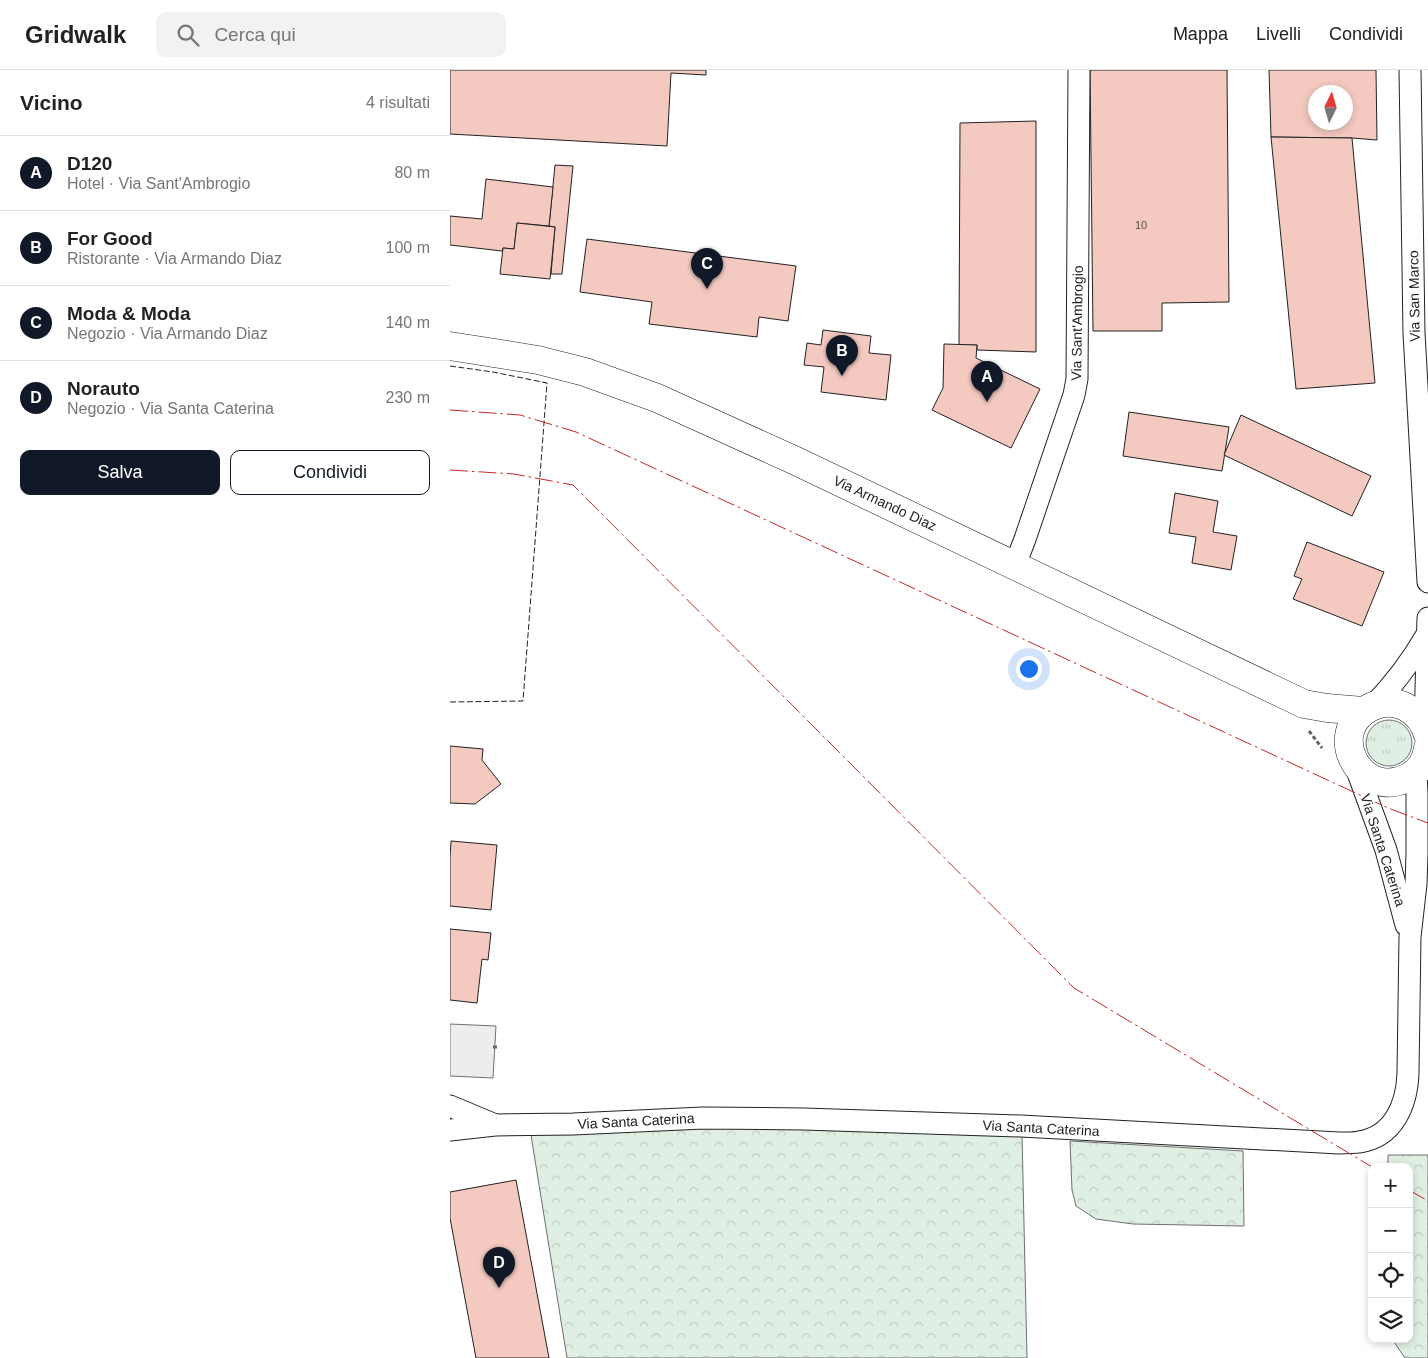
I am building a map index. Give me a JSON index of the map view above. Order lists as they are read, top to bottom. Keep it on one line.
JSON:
{"streets":{"street":["Via San Marco","Via Sant'Ambrogio","Via Armando Diaz","Via Santa Caterina"]},"crossings":[["Via Sant'Ambrogio","Via Armando Diaz"],["Via Armando Diaz","Via Santa Caterina"]],"house_numbers":["10"],"north":"top","page":{"header":"Gridwalk","search":"Cerca qui","nav":["Mappa","Livelli","Condividi"],"heading":["Vicino","4 risultati"],"list":[{"mark":"A","name":"D120","note":"Hotel · Via Sant'Ambrogio","value":"80 m"},{"mark":"B","name":"For Good","note":"Ristorante · Via Armando Diaz","value":"100 m"},{"mark":"C","name":"Moda & Moda","note":"Negozio · Via Armando Diaz","value":"140 m"},{"mark":"D","name":"Norauto","note":"Negozio · Via Santa Caterina","value":"230 m"}],"pins":["C","B","A","D"],"buttons":["Salva","Condividi"],"map_buttons":["+","−"]}}
